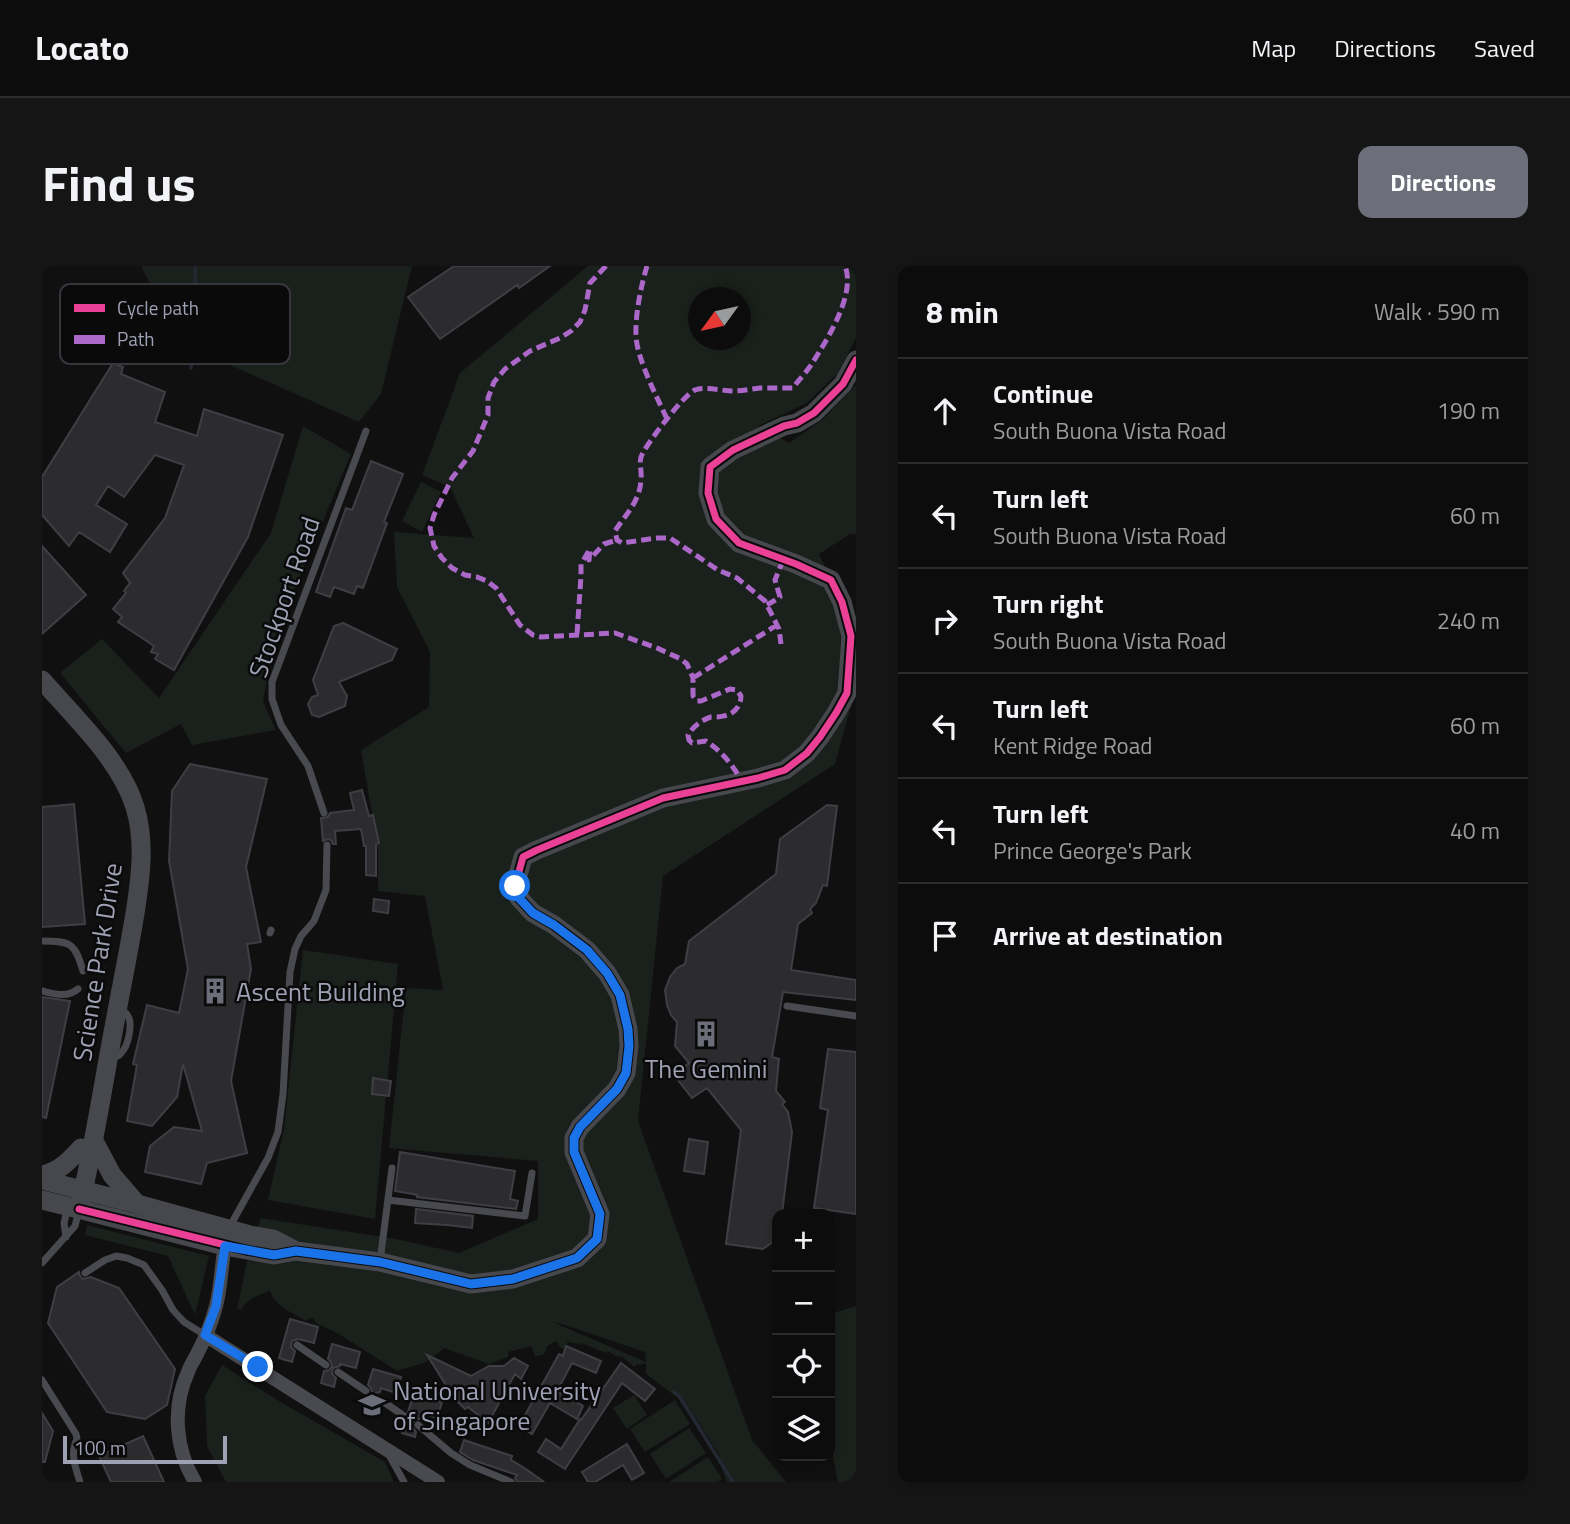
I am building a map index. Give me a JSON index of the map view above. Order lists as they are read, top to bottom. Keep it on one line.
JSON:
{"streets":{"street":["Science Park Drive"],"lane":["Stockport Road"]},"places":{"building":["Ascent Building","The Gemini"],"school or university":["National University of Singapore"]},"legend":["Cycle path","Path"],"scale_bar":"100 m","north":"bottom left","page":{"header":"Locato","nav":["Map","Directions","Saved"],"title":"Find us","buttons":"Directions","heading":["8 min","Walk · 590 m"],"list":[["Continue","South Buona Vista Road","190 m"],["Turn left","South Buona Vista Road","60 m"],["Turn right","South Buona Vista Road","240 m"],["Turn left","Kent Ridge Road","60 m"],["Turn left","Prince George's Park","40 m"],"Arrive at destination"],"map_buttons":["+","−"],"scale":"100 m"}}
